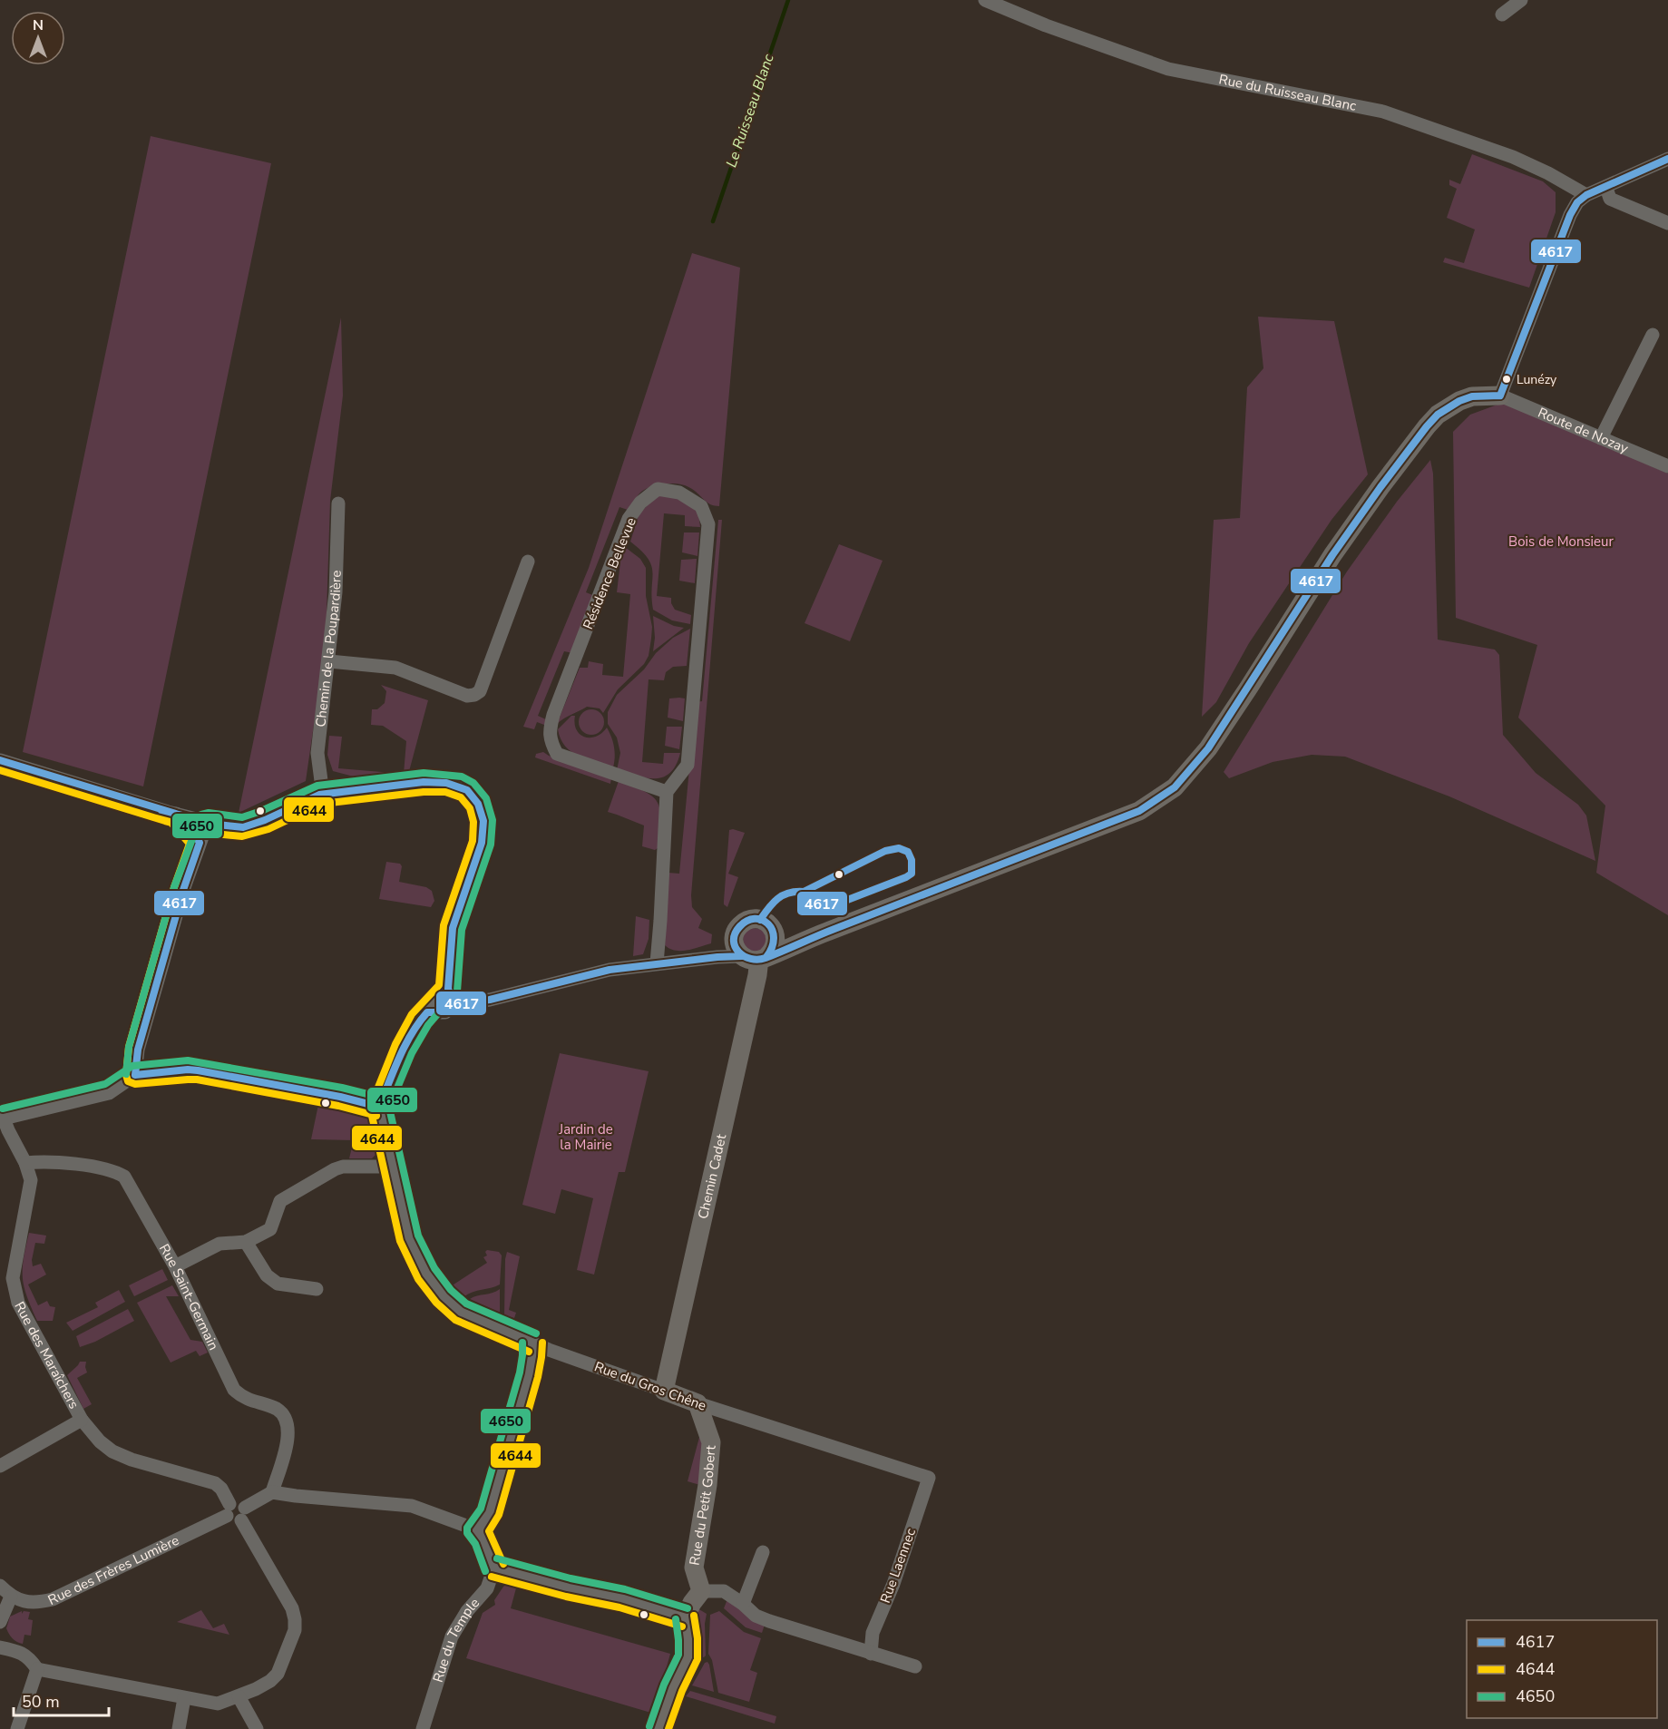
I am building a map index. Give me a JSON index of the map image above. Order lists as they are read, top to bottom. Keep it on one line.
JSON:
{"streets":{"street":["Rue du Ruisseau Blanc","Route de Nozay","Résidence Bellevue","Chemin de la Poupardière","Chemin Cadet","Rue Saint-Germain","Rue des Maraîchers","Rue du Gros Chêne","Rue du Petit Gobert","Rue Laennec","Rue des Frères Lumière","Rue du Temple"]},"crossings":[["Chemin Cadet","Rue du Gros Chêne"],["Rue Saint-Germain","Rue des Maraîchers"],["Rue des Maraîchers","Rue des Frères Lumière"],["Rue du Gros Chêne","Rue du Petit Gobert"],["Rue du Gros Chêne","Rue Laennec"]],"water":["Le Ruisseau Blanc"],"parks":["Bois de Monsieur","Jardin de la Mairie"],"places":["Lunézy"],"lines":["transit line 4617","transit line 4644","transit line 4650"],"legend":["4617","4644","4650"],"scale_bar":"50 m","north":"top"}
